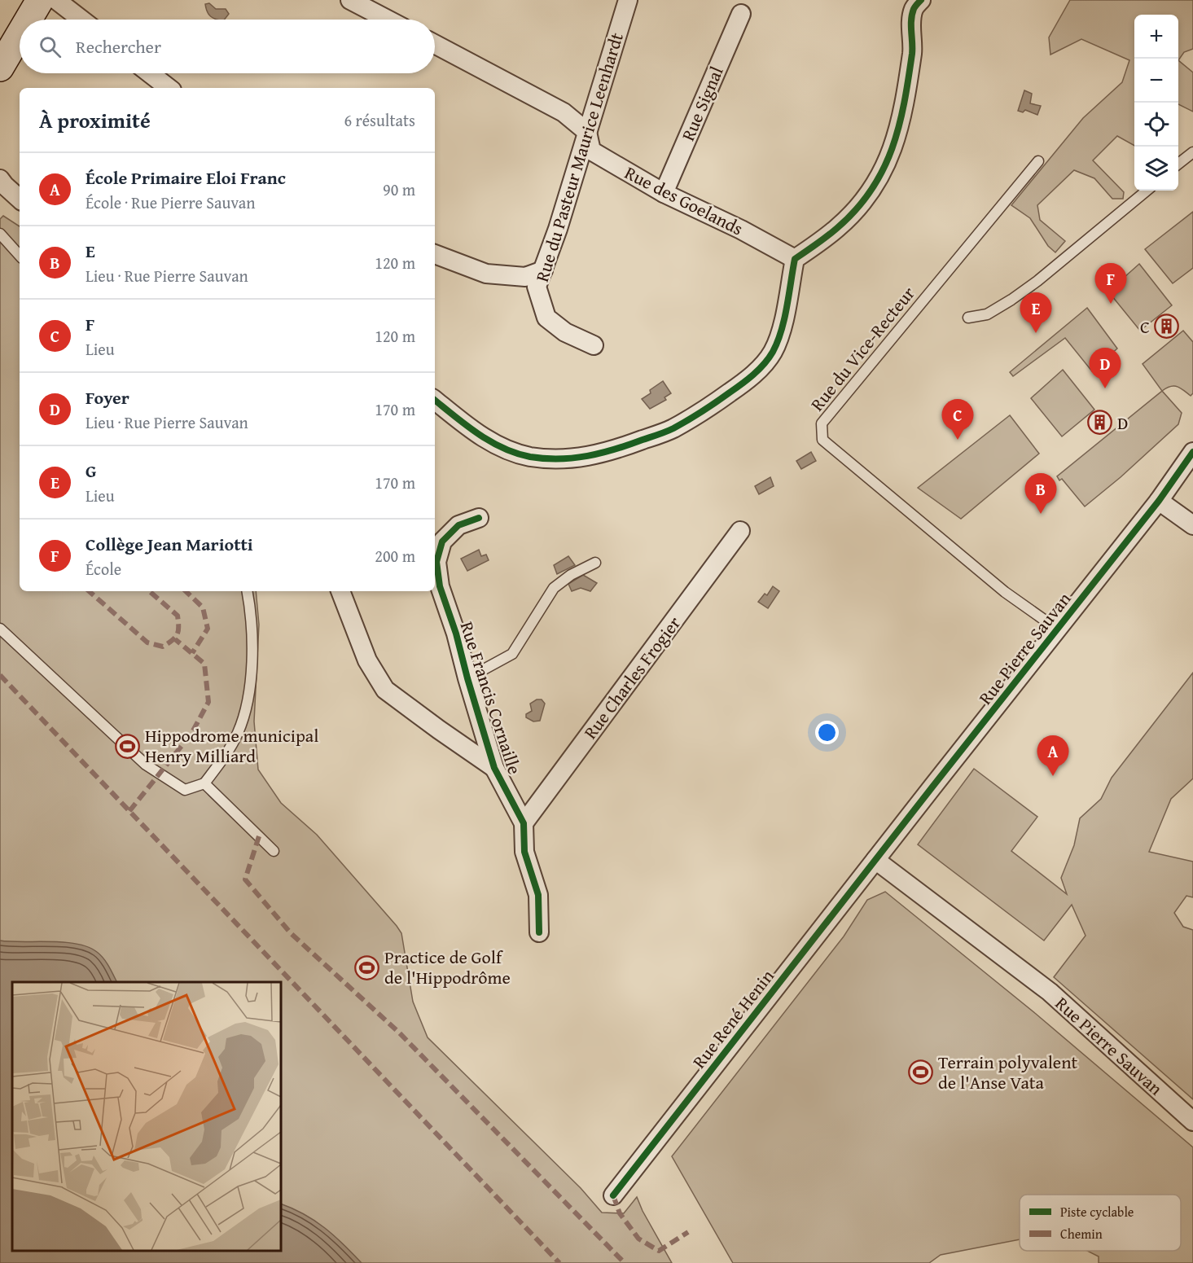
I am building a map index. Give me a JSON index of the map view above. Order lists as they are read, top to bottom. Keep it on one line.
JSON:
{"streets":{"street":["Rue Signal","Rue du Pasteur Maurice Leenhardt","Rue des Goelands","Rue Pierre Sauvan","Rue Charles Frogier","Rue Francis Cornaille","Rue René Henin"],"lane":["Rue du Vice-Recteur"]},"crossings":[["Rue Signal","Rue des Goelands"],["Rue du Pasteur Maurice Leenhardt","Rue des Goelands"],["Rue du Vice-Recteur","Rue Pierre Sauvan"],["Rue Pierre Sauvan","Rue René Henin"],["Rue Charles Frogier","Rue Francis Cornaille"]],"places":{"building":["C","D"],"sports":["Hippodrome municipal Henry Milliard","Practice de Golf de l'Hippodrôme","Terrain polyvalent de l'Anse Vata"]},"legend":["Piste cyclable","Chemin"],"page":{"map_buttons":["+","−"],"search":"Rechercher","heading":["À proximité","6 résultats"],"list":[{"mark":"A","name":"École Primaire Eloi Franc","note":"École · Rue Pierre Sauvan","value":"90 m"},{"mark":"B","name":"E","note":"Lieu · Rue Pierre Sauvan","value":"120 m"},{"mark":"C","name":"F","note":"Lieu","value":"120 m"},{"mark":"D","name":"Foyer","note":"Lieu · Rue Pierre Sauvan","value":"170 m"},{"mark":"E","name":"G","note":"Lieu","value":"170 m"},{"mark":"F","name":"Collège Jean Mariotti","note":"École","value":"200 m"}],"pins":["F","E","D","C","B","A"]}}
